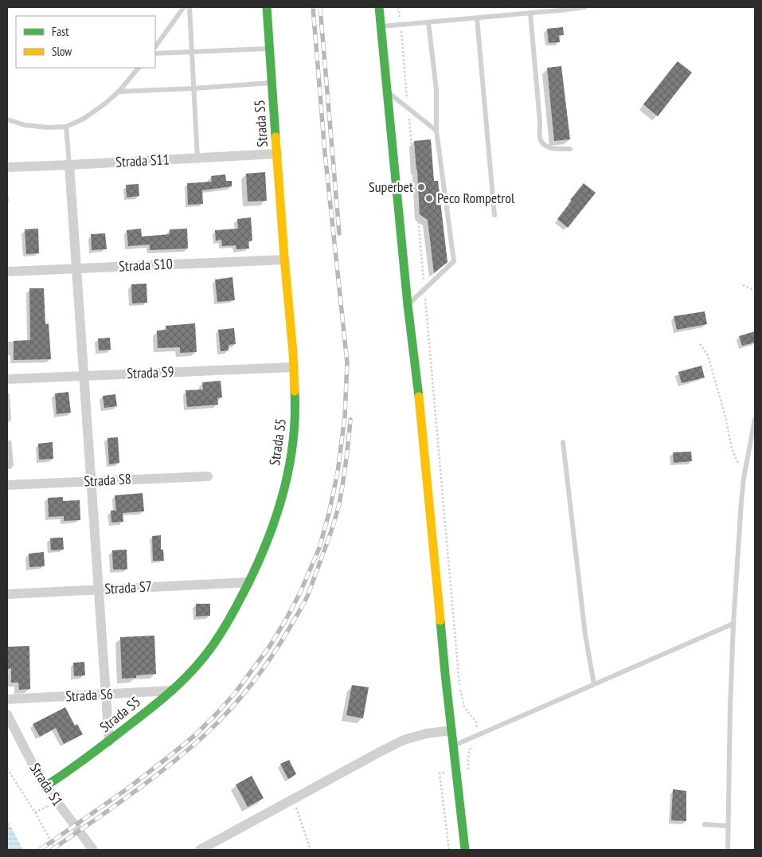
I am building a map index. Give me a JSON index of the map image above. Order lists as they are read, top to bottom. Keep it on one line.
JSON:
{"streets":{"street":["Strada S5","Strada S11","Strada S10","Strada S9","Strada S8","Strada S7","Strada S6","Strada S1"]},"crossings":[["Strada S5","Strada S11"],["Strada S5","Strada S10"],["Strada S5","Strada S9"],["Strada S5","Strada S7"],["Strada S5","Strada S6"],["Strada S5","Strada S1"]],"places":["Superbet","Peco Rompetrol"],"legend":["Fast","Slow"]}
